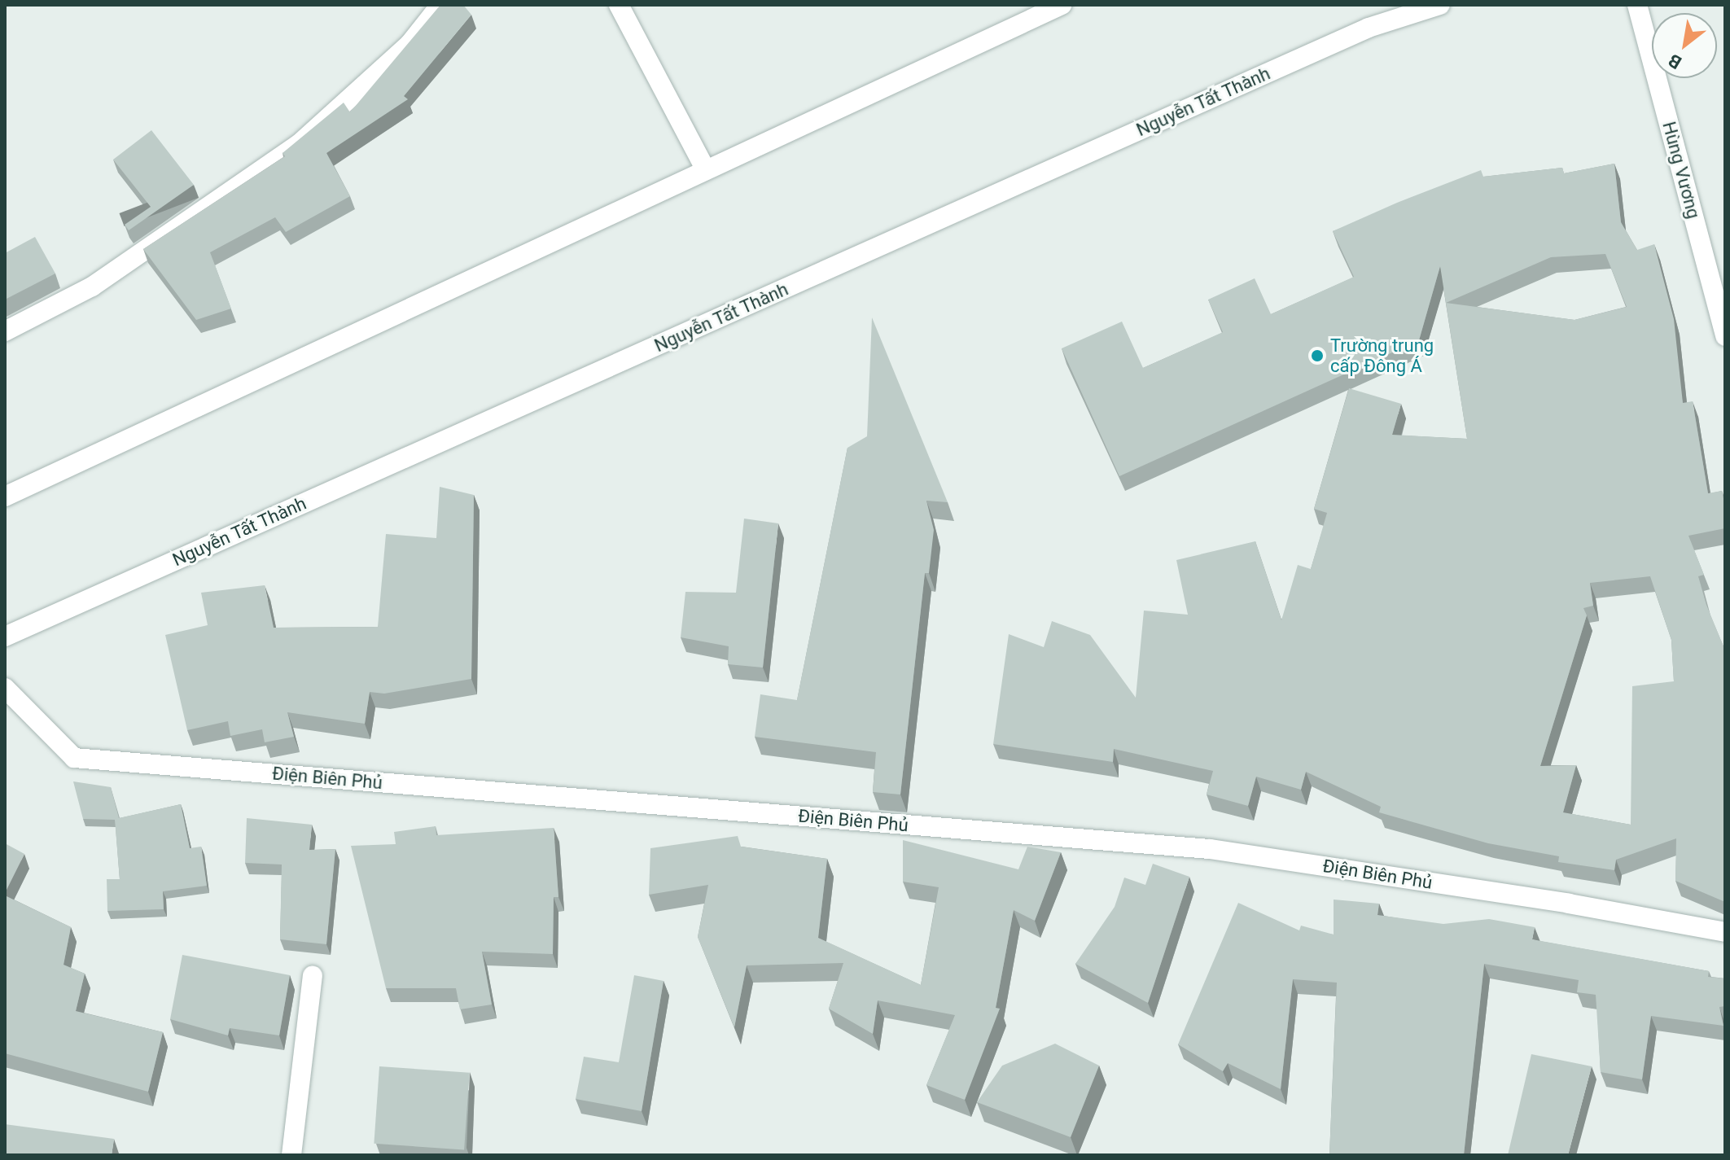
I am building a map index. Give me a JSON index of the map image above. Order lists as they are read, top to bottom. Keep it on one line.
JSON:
{"streets":{"main road":["Nguyễn Tất Thành","Hùng Vương","Điện Biên Phủ"]},"places":["Trường trung cấp Đông Á"],"north":"bottom left"}
